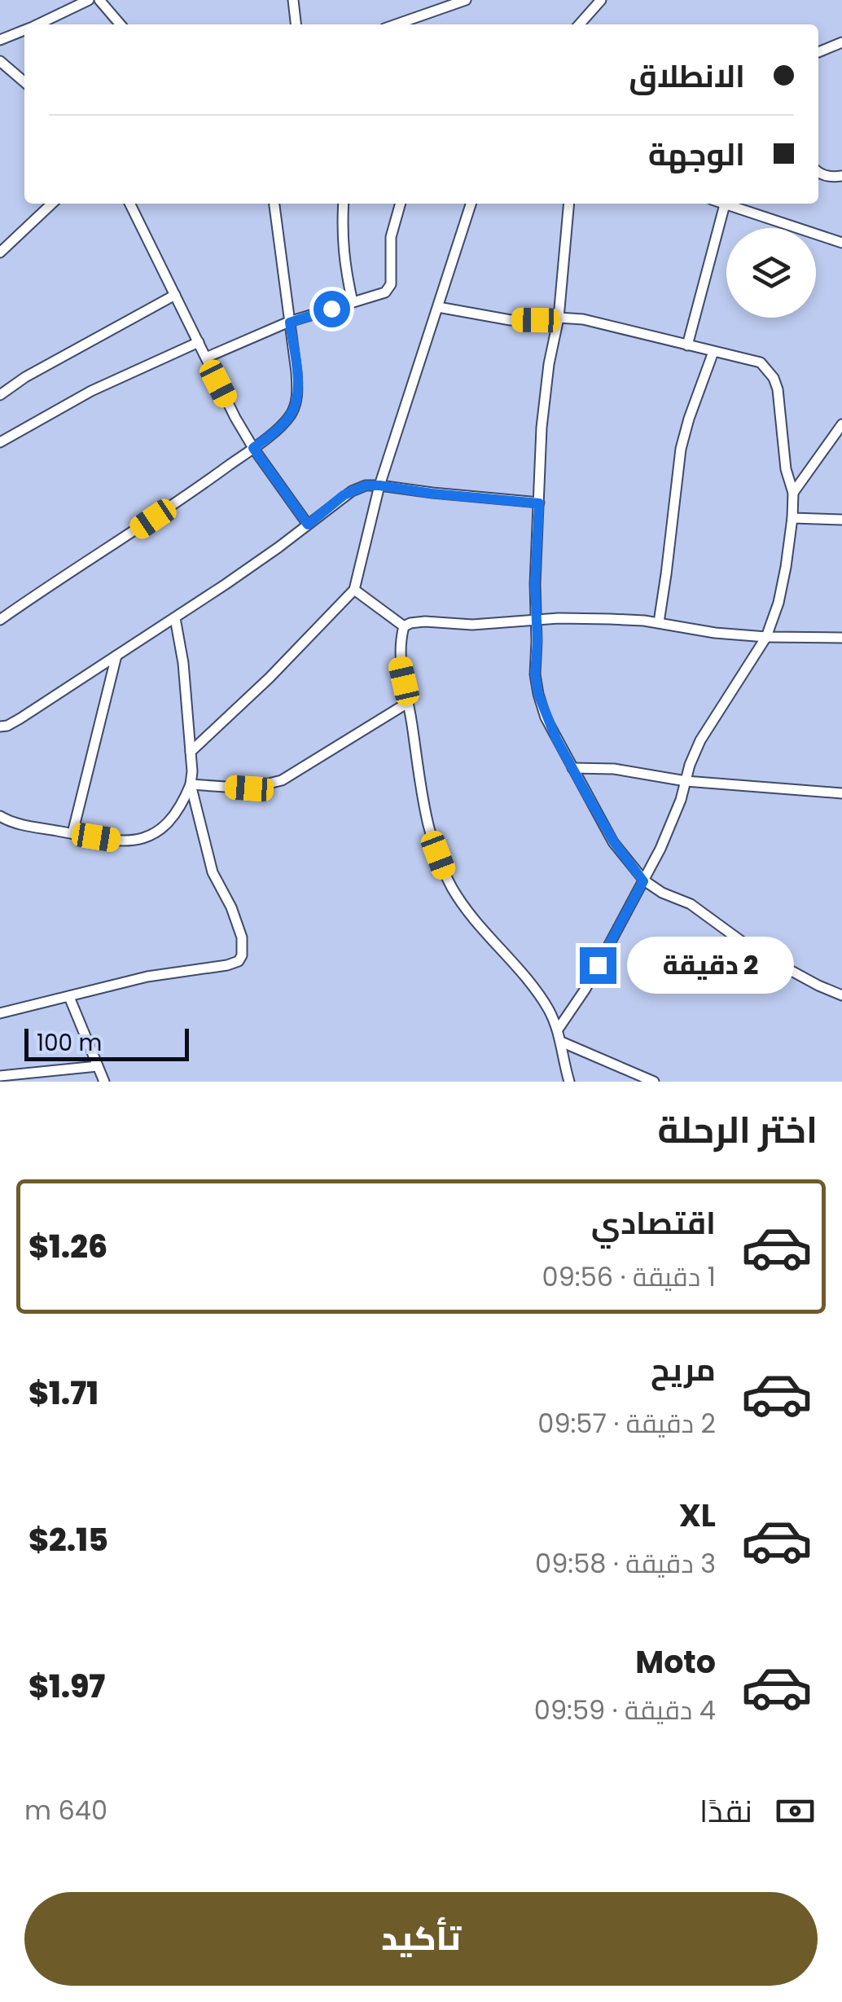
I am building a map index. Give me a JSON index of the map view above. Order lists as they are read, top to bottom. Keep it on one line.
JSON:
{"scale_bar":"100 m","page":{"banner":["الانطلاق","الوجهة"],"bubble":"2 دقيقة","scale":"100 m","heading":"اختر الرحلة","list":[{"name":"اقتصادي","note":"1 دقيقة · 09:56","value":"$1.26"},{"name":"مريح","note":"2 دقيقة · 09:57","value":"$1.71"},{"name":"XL","note":"3 دقيقة · 09:58","value":"$2.15"},{"name":"Moto","note":"4 دقيقة · 09:59","value":"$1.97"}],"pay":["نقدًا","640 m"],"buttons":"تأكيد"}}
